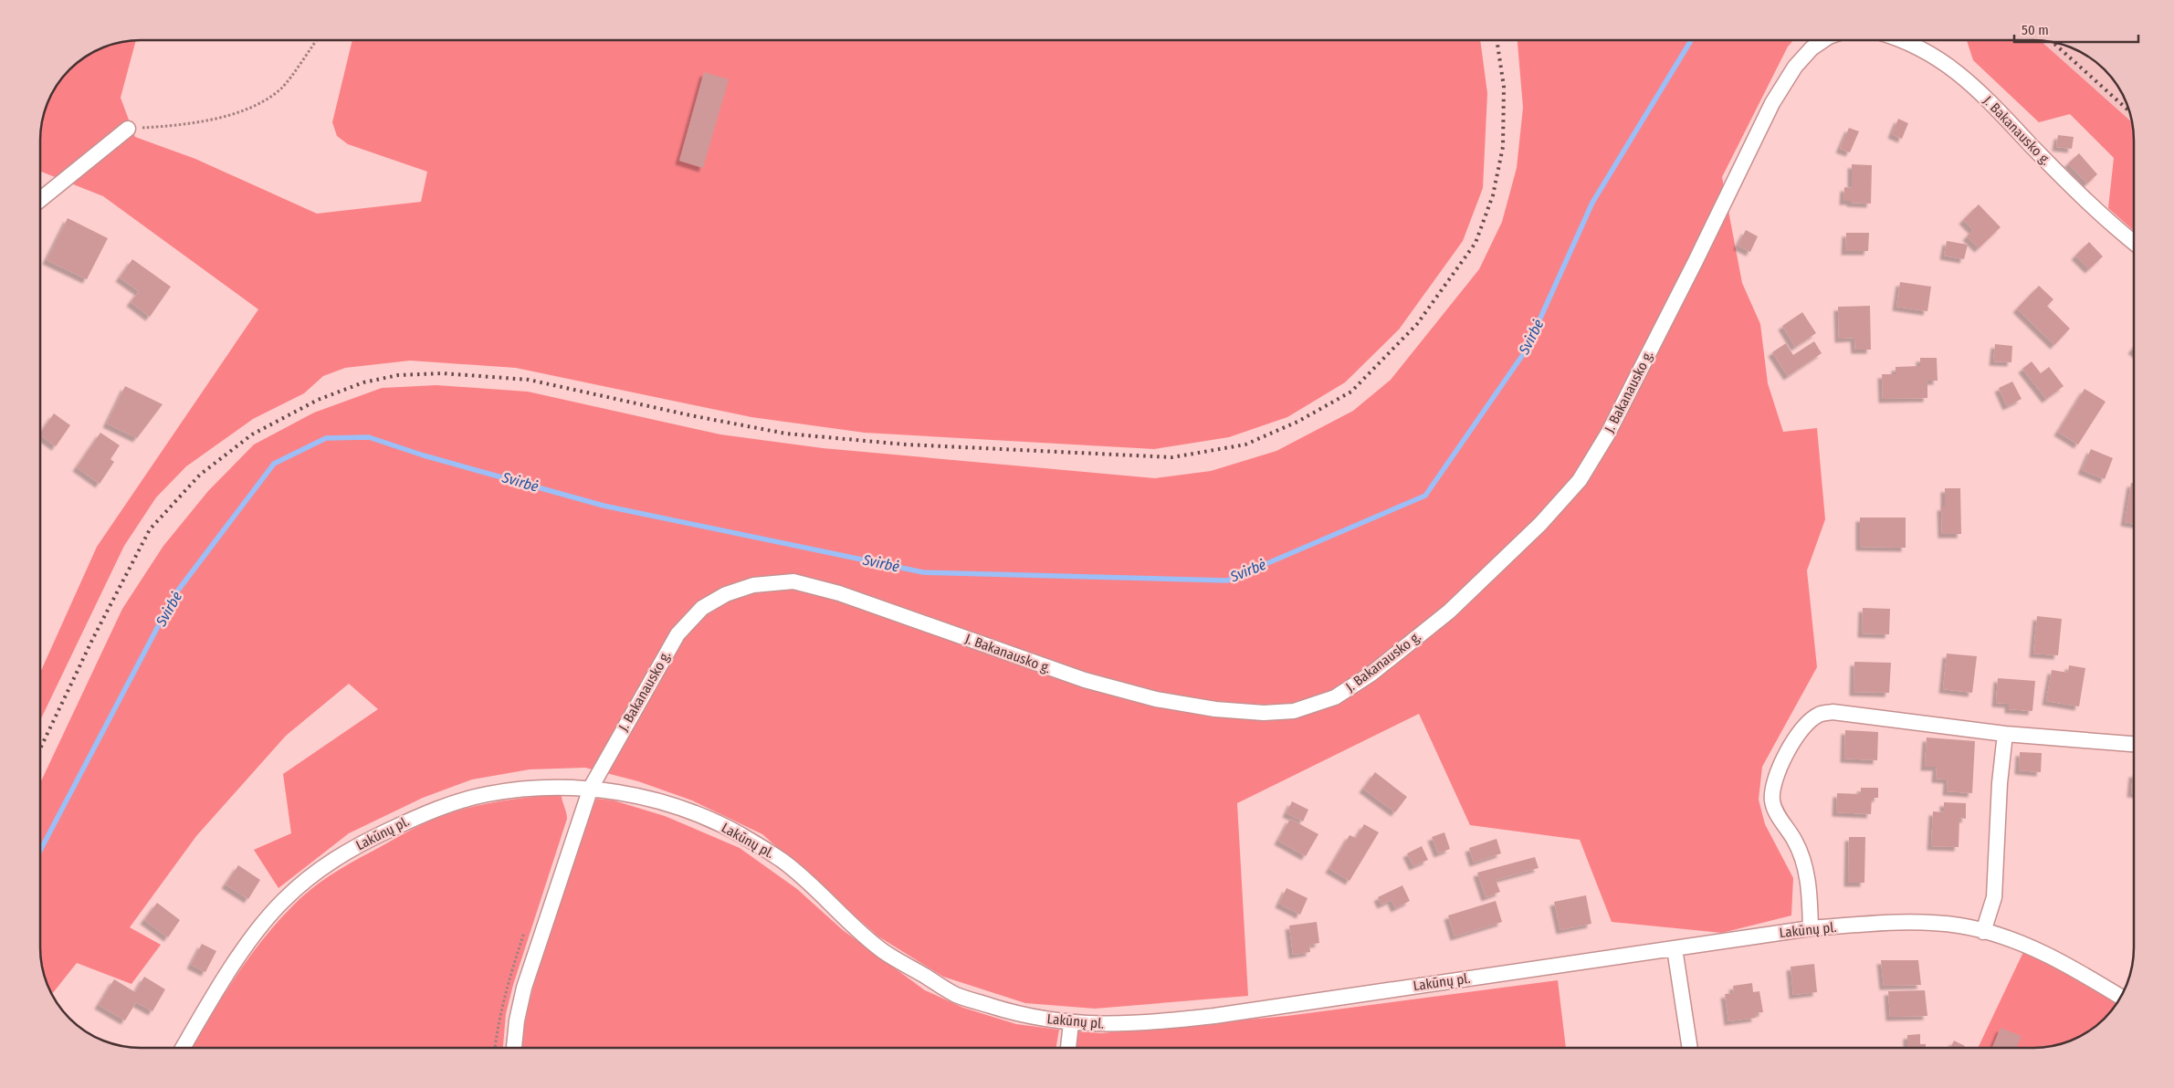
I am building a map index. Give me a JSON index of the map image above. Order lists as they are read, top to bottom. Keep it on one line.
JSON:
{"streets":{"street":["J. Bakanausko g.","Lakūnų pl."]},"crossings":[["J. Bakanausko g.","Lakūnų pl."]],"water":["Svirbė"],"scale_bar":"50 m"}
